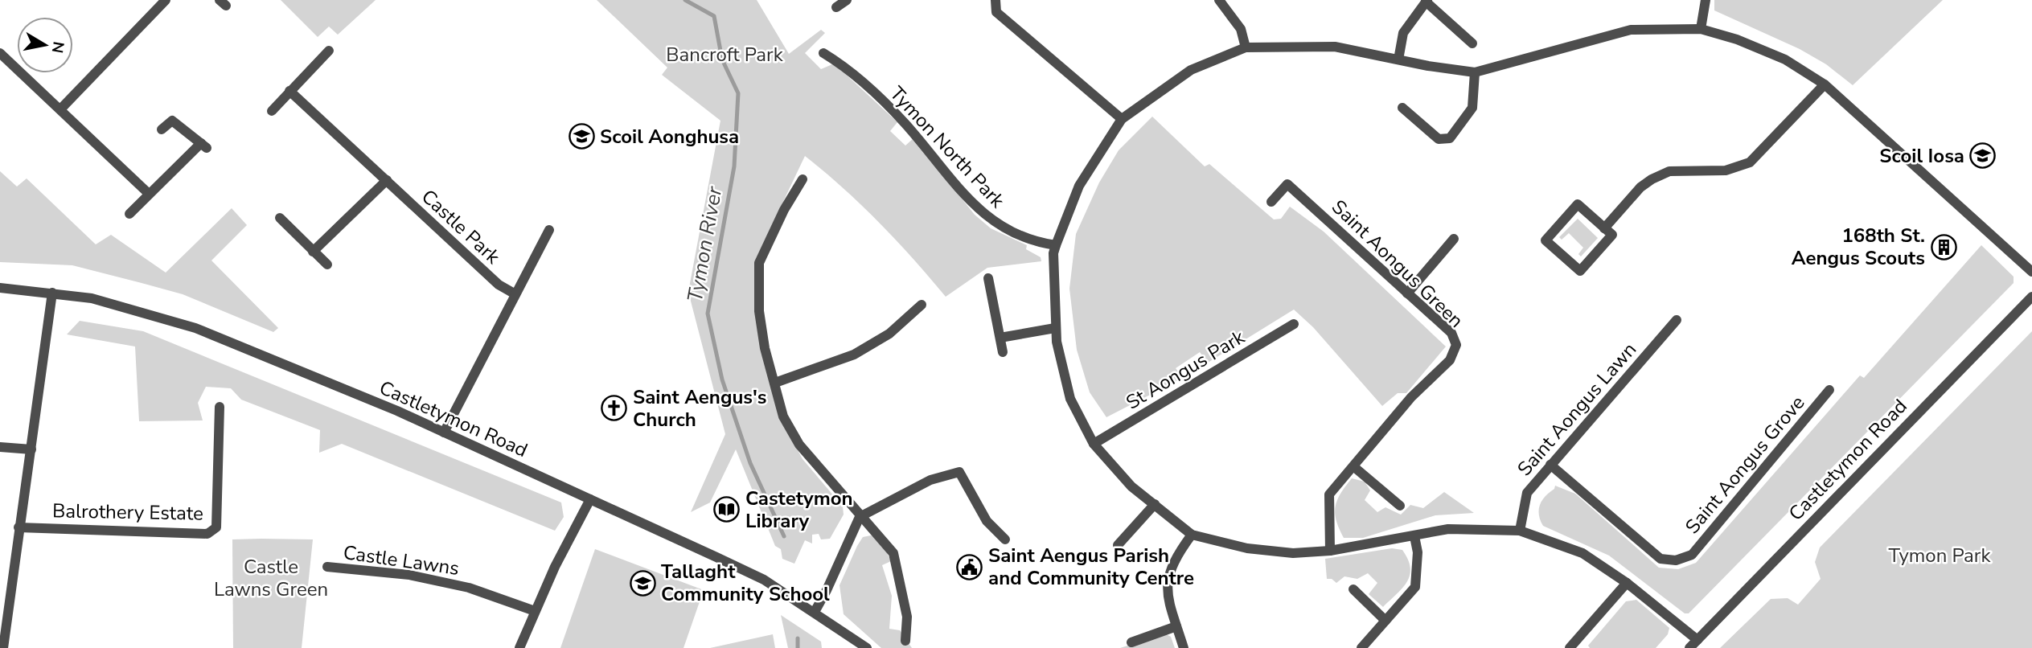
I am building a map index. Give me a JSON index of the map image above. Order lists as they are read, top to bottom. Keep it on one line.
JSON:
{"streets":{"street":["Tymon North Park","Castle Park","Saint Aongus Green","St Aongus Park","Saint Aongus Lawn","Castletymon Road","Saint Aongus Grove","Balrothery Estate","Castle Lawns"]},"crossings":[["Castle Park","Castletymon Road"],["Saint Aongus Lawn","Saint Aongus Grove"],["Castletymon Road","Balrothery Estate"]],"water":["Tymon River"],"parks":["Bancroft Park","Tymon Park","Castle Lawns Green"],"places":{"school or university":["Scoil Aonghusa","Scoil Iosa","Tallaght Community School"],"building":["168th St. Aengus Scouts"],"church":["Saint Aengus's Church"],"library":["Castetymon Library"],"public building":["Saint Aengus Parish and Community Centre"]},"north":"right"}
